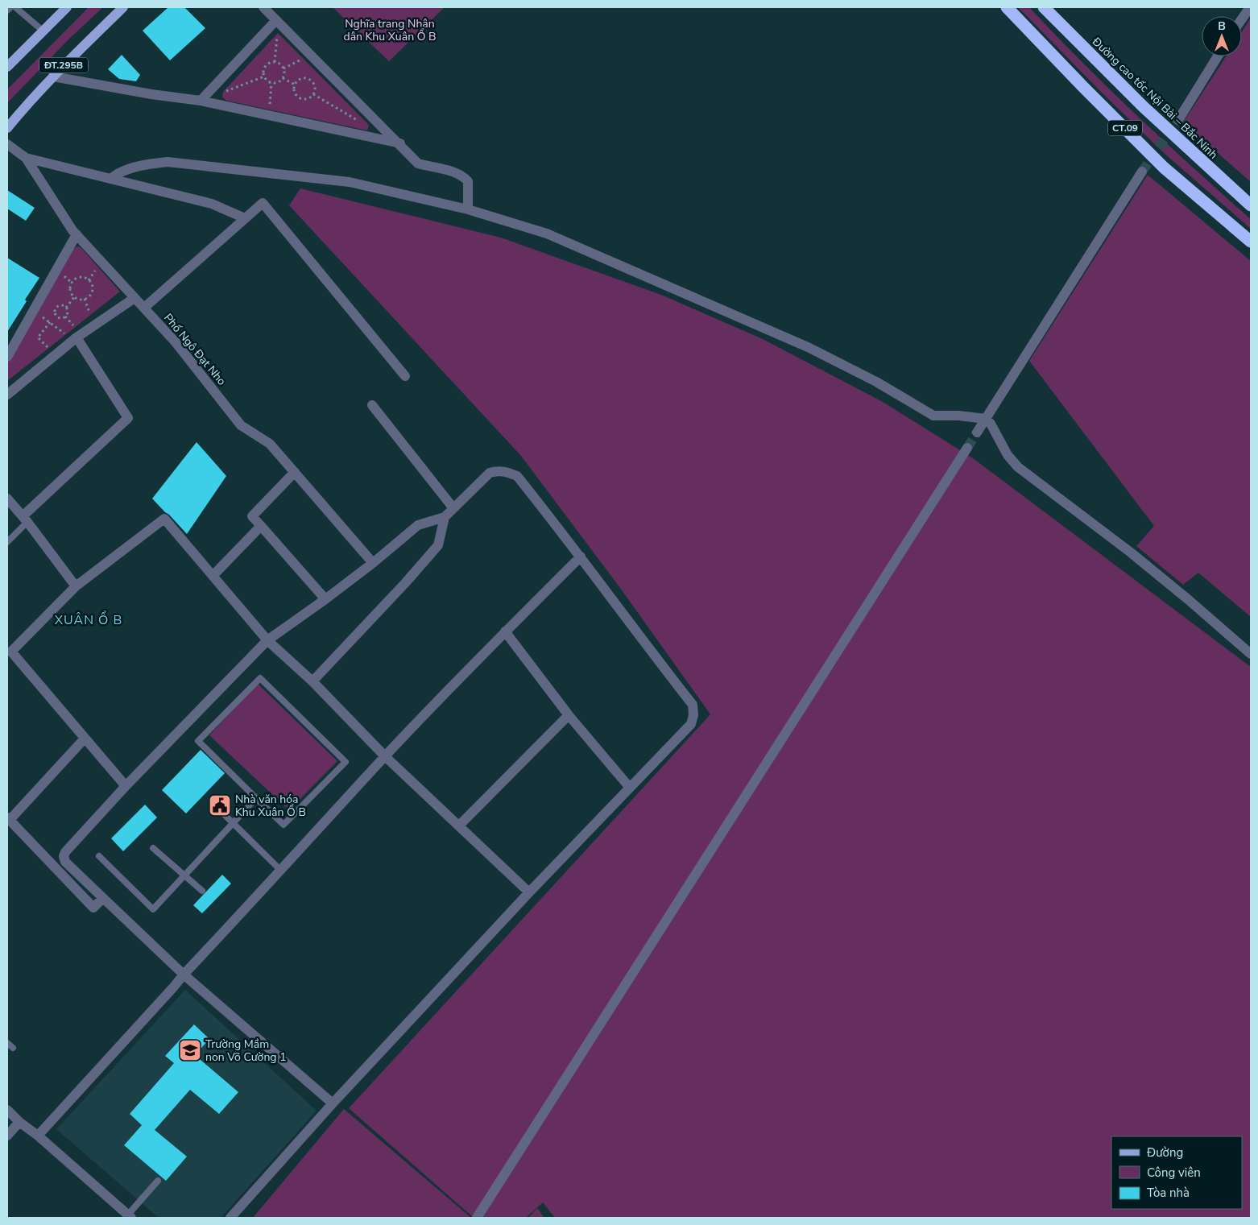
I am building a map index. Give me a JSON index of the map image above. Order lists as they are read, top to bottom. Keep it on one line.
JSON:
{"streets":{"highway":["Đường cao tốc Nội Bài – Bắc Ninh","CT.09"],"main road":["ĐT.295B"],"street":["Phố Ngô Đạt Nho"]},"districts":["XUÂN Ổ B"],"parks":["Nghĩa trang Nhân dân Khu Xuân Ổ B"],"places":{"public building":["Nhà văn hóa Khu Xuân Ổ B"],"school or university":["Trường Mầm non Võ Cường 1"]},"legend":["Đường","Công viên","Tòa nhà"],"north":"top"}
